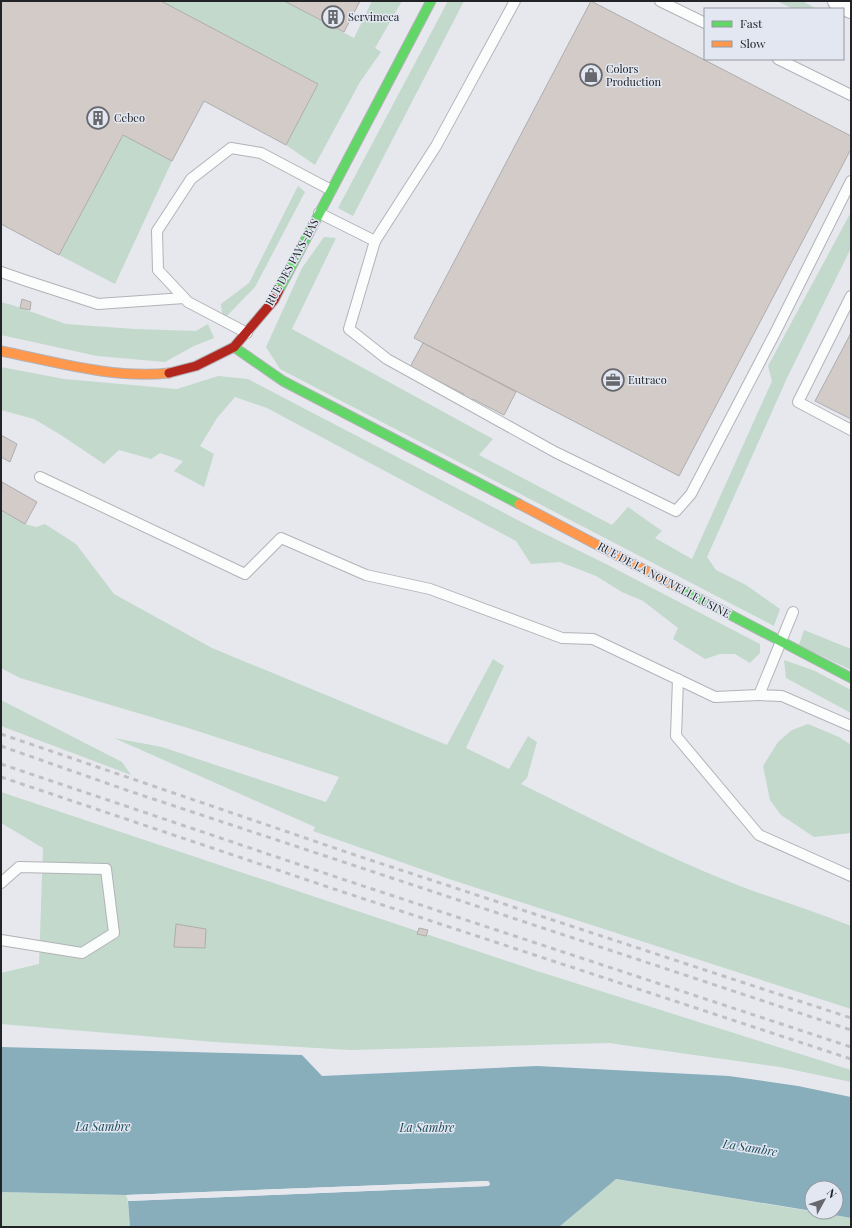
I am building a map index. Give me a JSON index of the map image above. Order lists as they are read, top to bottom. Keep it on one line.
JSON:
{"streets":{"street":["RUE DES PAYS-BAS","RUE DE LA NOUVELLE USINE"]},"crossings":[["RUE DES PAYS-BAS","RUE DE LA NOUVELLE USINE"]],"water":["La Sambre"],"places":{"building":["Servimeca","Cebeo"],"shop":["Colors Production"],"office":["Eutraco"]},"legend":["Fast","Slow"],"north":"top right"}
